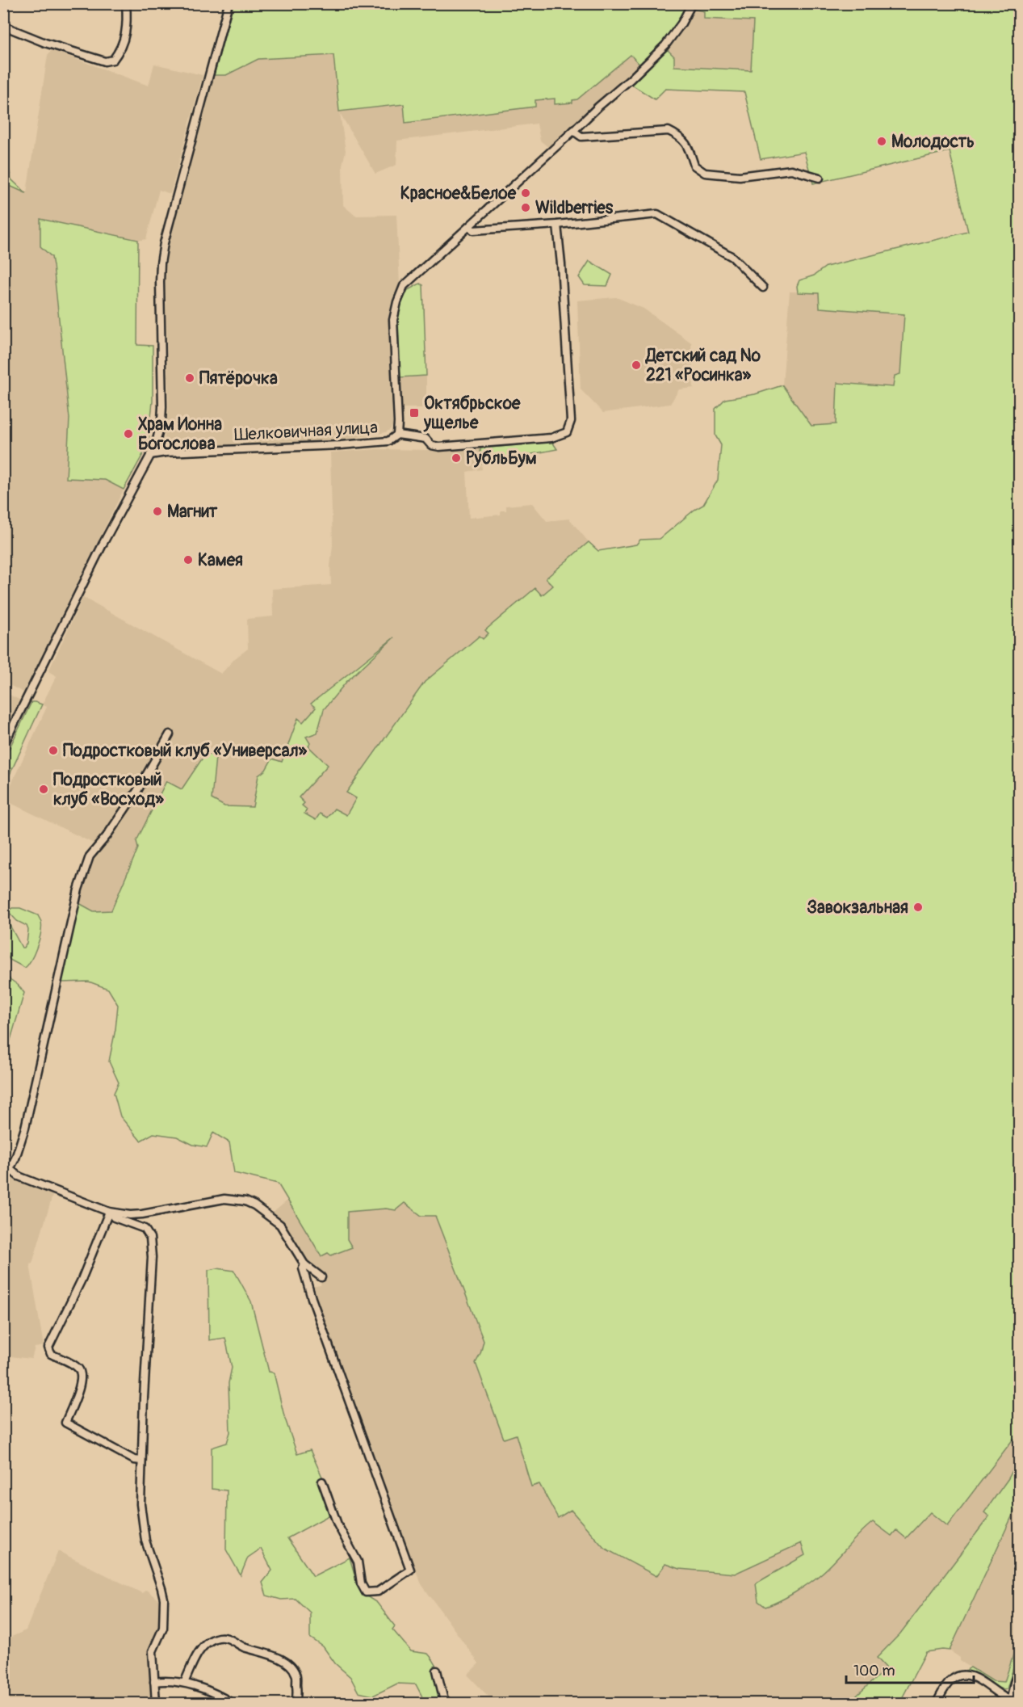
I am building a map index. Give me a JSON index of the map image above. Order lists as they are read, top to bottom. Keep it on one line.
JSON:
{"streets":{"street":["Шелковичная улица"]},"places":{"other":["Молодость","Красное&Белое","Wildberries","Детский сад № 221 «Росинка»","Пятёрочка","Храм Ионна Богослова","РубльБум","Магнит","Камея","Подростковый клуб «Универсал»","Подростковый клуб «Восход»","Завокзальная"],"transit":["Октябрьское ущелье"]},"scale_bar":"100 m"}
